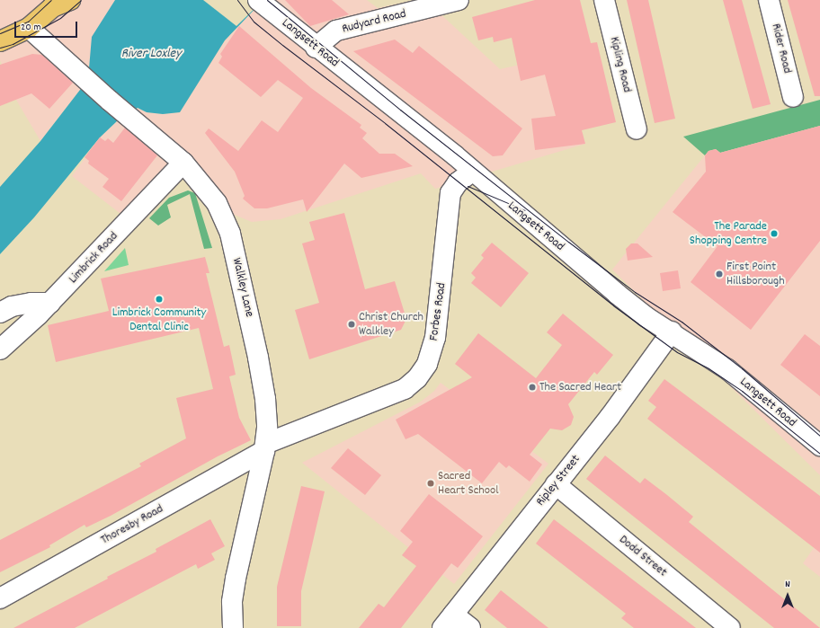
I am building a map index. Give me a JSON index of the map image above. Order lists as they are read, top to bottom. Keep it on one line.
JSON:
{"streets":{"street":["Rudyard Road","Langsett Road","Rider Road","Kipling Road","Limbrick Road","Walkley Lane","Forbes Road","Ripley Street","Thoresby Road","Dodd Street"]},"crossings":[["Rudyard Road","Langsett Road"],["Langsett Road","Forbes Road"],["Langsett Road","Ripley Street"],["Limbrick Road","Walkley Lane"],["Walkley Lane","Forbes Road"],["Walkley Lane","Thoresby Road"],["Forbes Road","Thoresby Road"],["Ripley Street","Dodd Street"]],"water":["River Loxley"],"places":["The Parade Shopping Centre","First Point Hillsborough","Limbrick Community Dental Clinic","Christ Church Walkley","The Sacred Heart","Sacred Heart School"],"scale_bar":"20 m","north":"top"}
